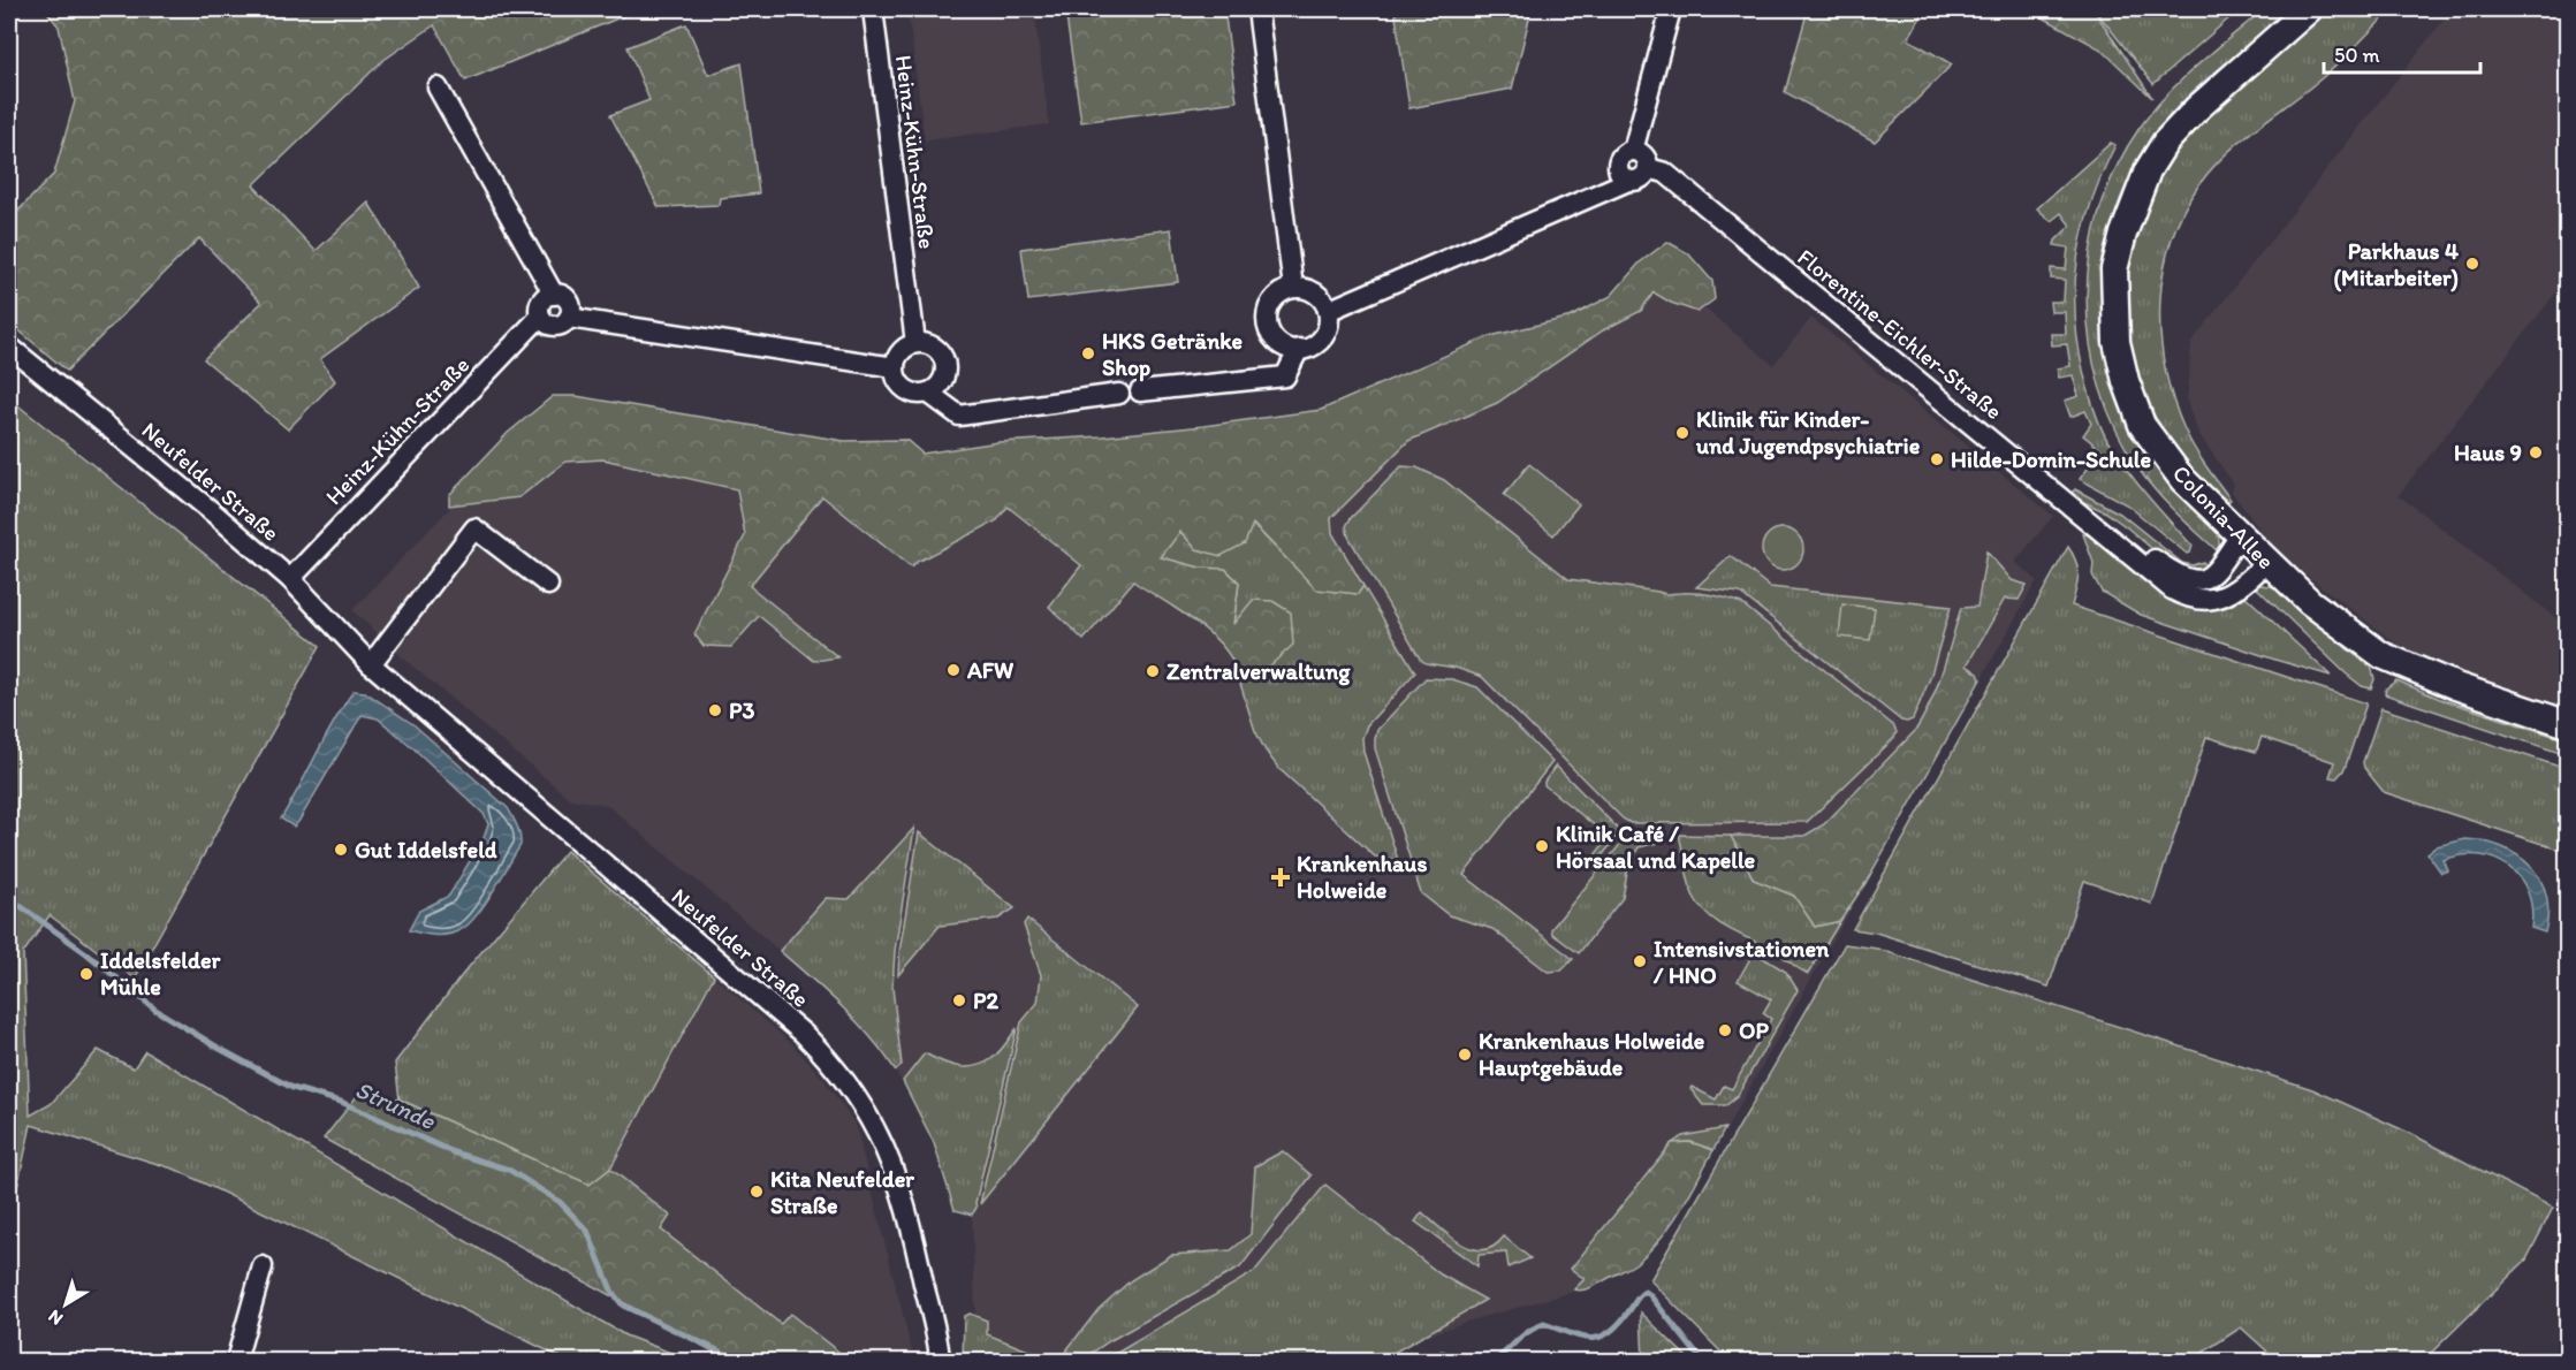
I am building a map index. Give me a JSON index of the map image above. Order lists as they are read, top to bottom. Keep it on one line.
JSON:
{"streets":{"main road":["Colonia-Allee"],"street":["Heinz-Kühn-Straße","Florentine-Eichler-Straße","Neufelder Straße"]},"crossings":[["Heinz-Kühn-Straße","Neufelder Straße"],["Florentine-Eichler-Straße","Colonia-Allee"]],"water":["Strunde"],"places":{"other":["Parkhaus 4 (Mitarbeiter)","HKS Getränke Shop","Klinik für Kinder- und Jugendpsychiatrie","Haus 9","Hilde-Domin-Schule","AFW","Zentralverwaltung","P3","Klinik Café / Hörsaal und Kapelle","Gut Iddelsfeld","Intensivstationen / HNO","Iddelsfelder Mühle","P2","OP","Krankenhaus Holweide Hauptgebäude","Kita Neufelder Straße"],"health":["Krankenhaus Holweide"]},"scale_bar":"50 m","north":"bottom left"}
